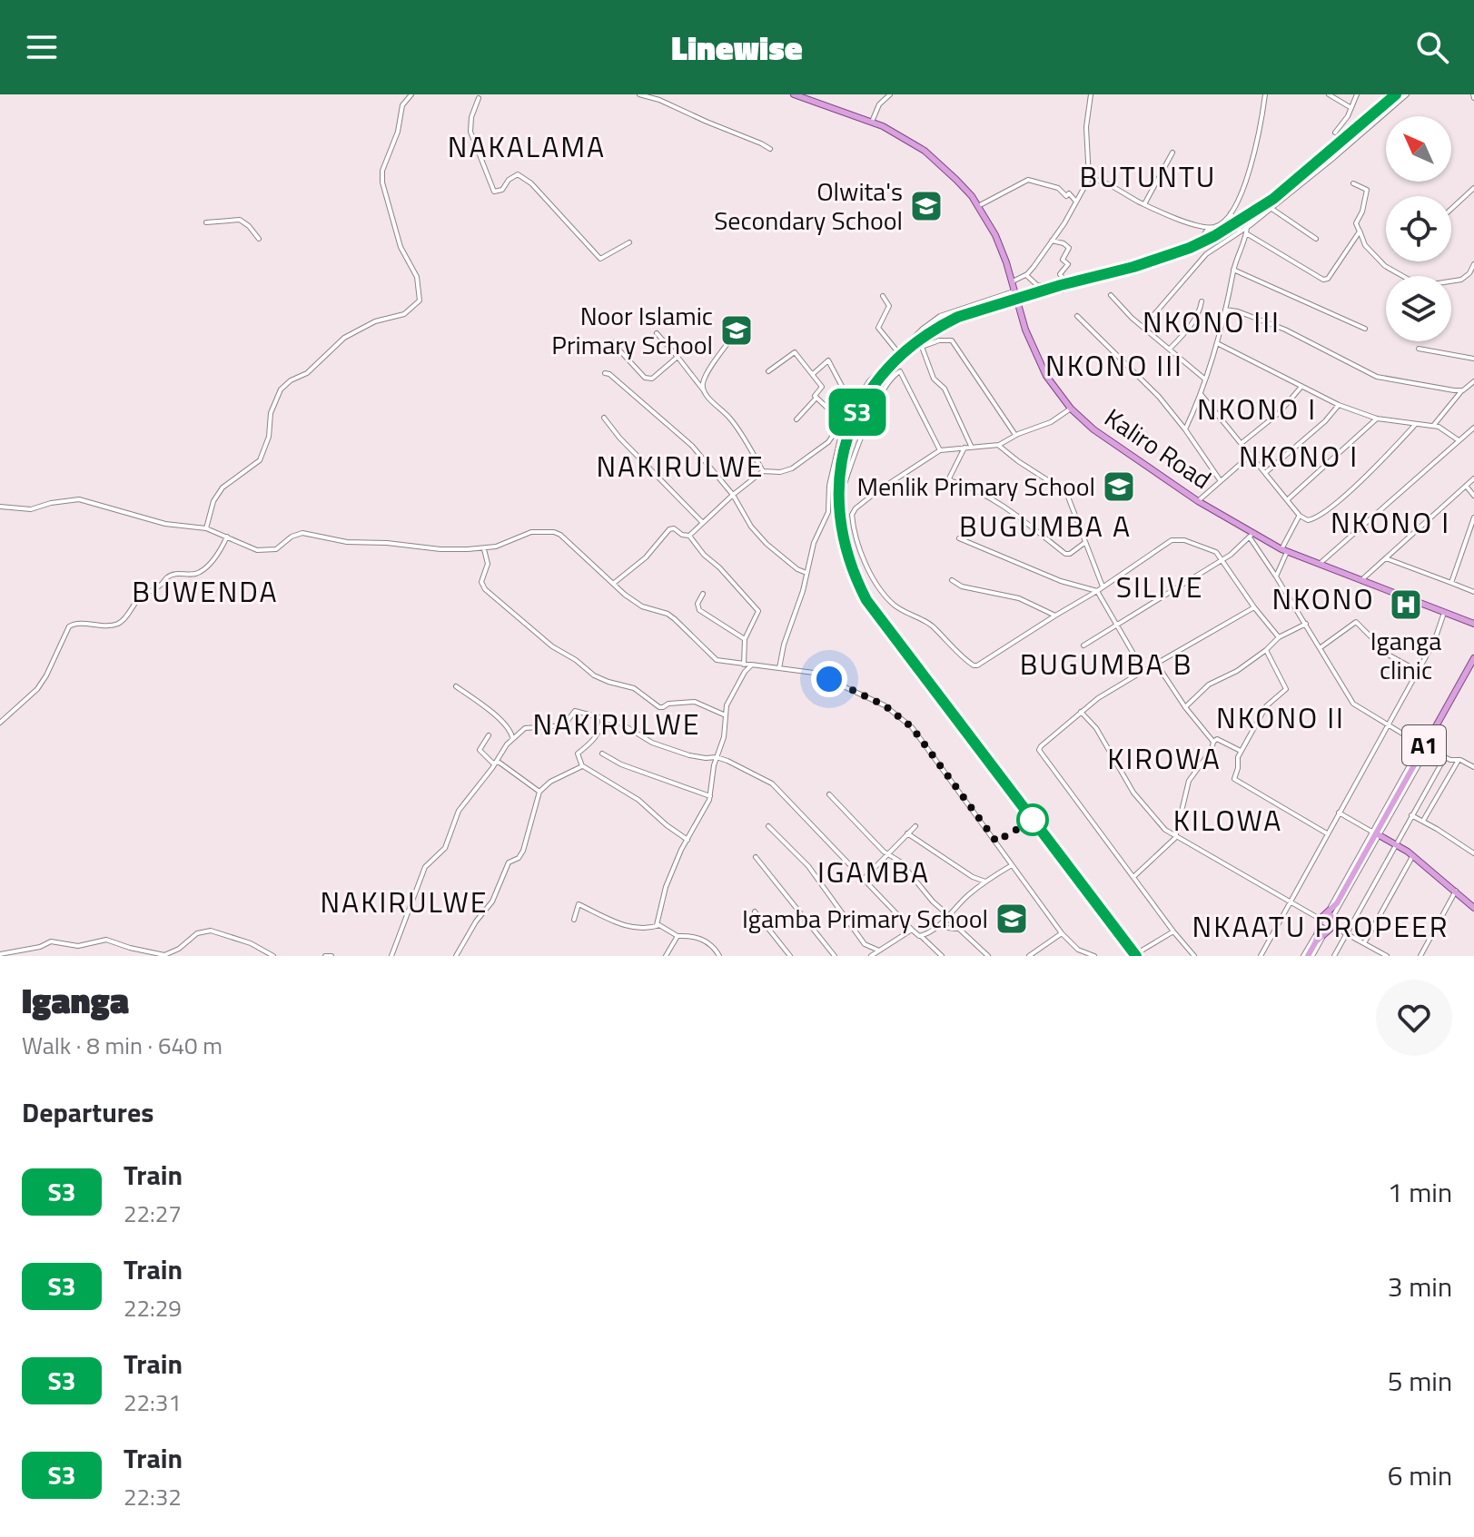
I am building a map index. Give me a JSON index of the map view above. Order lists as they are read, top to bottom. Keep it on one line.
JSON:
{"streets":{"main road":["Kaliro Road","A1"]},"districts":["NAKALAMA","BUTUNTU","NKONO III","NKONO III","NKONO I","NKONO I","NAKIRULWE","NKONO I","BUGUMBA A","SILIVE","BUWENDA","NKONO","BUGUMBA B","NKONO II","NAKIRULWE","KIROWA","KILOWA","IGAMBA","NAKIRULWE","NKAATU PROPEER"],"places":{"school or university":["Olwita's Secondary School","Noor Islamic Primary School","Menlik Primary School","Igamba Primary School"],"hospital":["Iganga clinic"]},"north":"top left","page":{"header":"Linewise","on_map":"S3","heading":[["Iganga","Walk · 8 min · 640 m"],"Departures"],"list":[{"mark":"S3","name":"Train","note":"22:27","value":"1 min"},{"mark":"S3","name":"Train","note":"22:29","value":"3 min"},{"mark":"S3","name":"Train","note":"22:31","value":"5 min"},{"mark":"S3","name":"Train","note":"22:32","value":"6 min"}]}}
